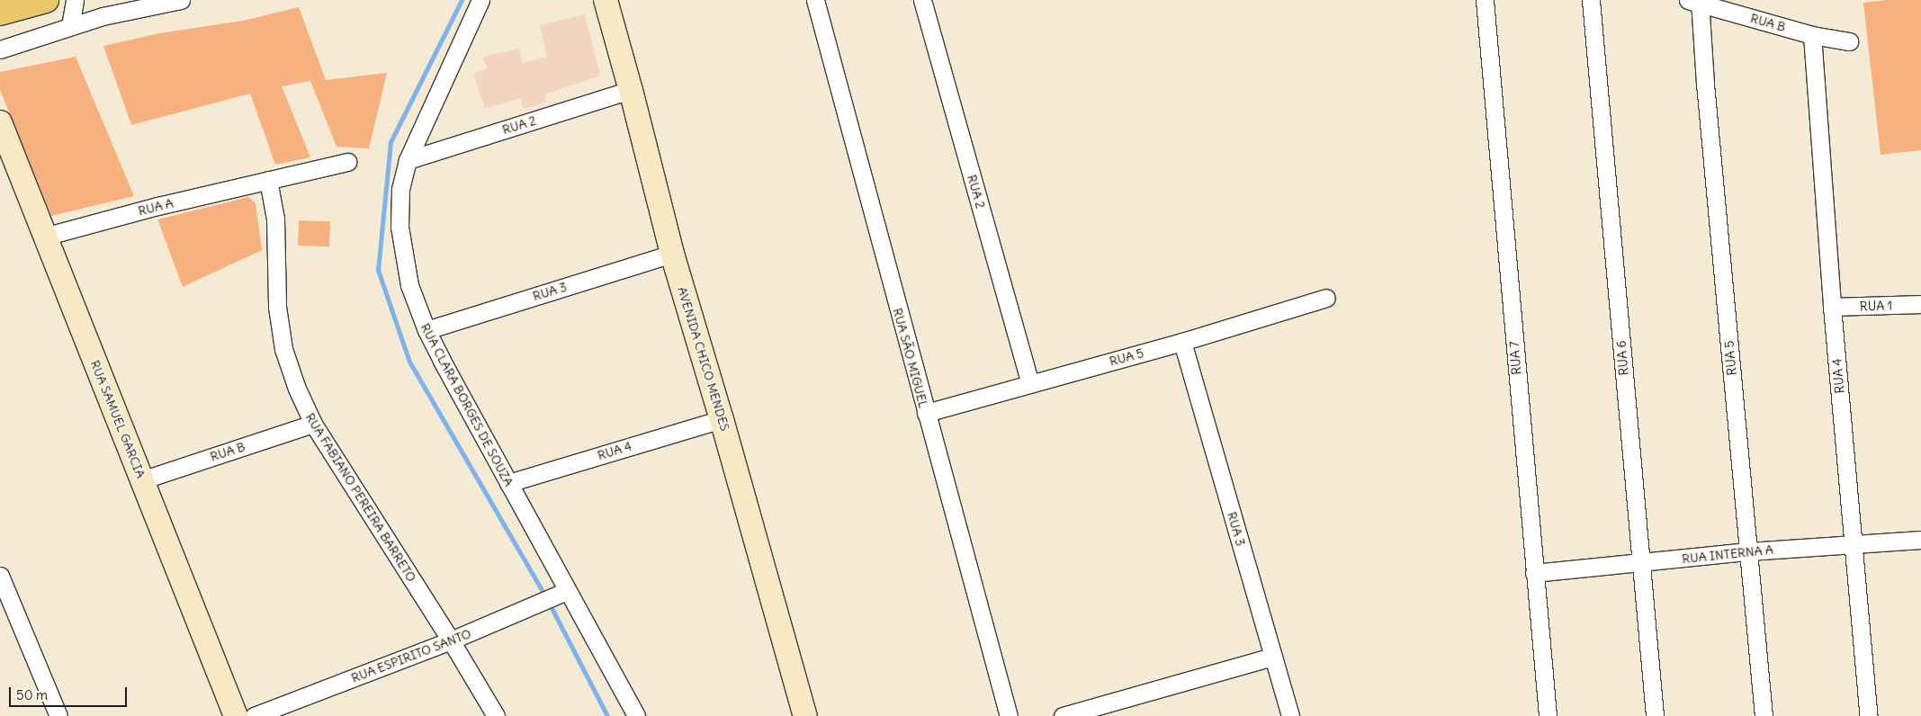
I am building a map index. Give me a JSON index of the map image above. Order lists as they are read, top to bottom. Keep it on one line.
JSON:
{"streets":{"street":["RUA B","RUA 2","RUA A","RUA 3","RUA 1","RUA 5","RUA SÃO MIGUEL","RUA 7","RUA 6","AVENIDA CHICO MENDES","RUA 4","RUA CLARA BORGES DE SOUZA","RUA SAMUEL GARCIA","RUA FABIANO PEREIRA BARRETO","RUA INTERNA A","RUA ESPIRITO SANTO"]},"crossings":[["RUA B","RUA 5"],["RUA B","RUA 4"],["RUA B","RUA SAMUEL GARCIA"],["RUA B","RUA FABIANO PEREIRA BARRETO"],["RUA 2","RUA 5"],["RUA 2","AVENIDA CHICO MENDES"],["RUA 2","RUA CLARA BORGES DE SOUZA"],["RUA A","RUA SAMUEL GARCIA"],["RUA A","RUA FABIANO PEREIRA BARRETO"],["RUA 3","RUA 5"],["RUA 3","AVENIDA CHICO MENDES"],["RUA 3","RUA CLARA BORGES DE SOUZA"],["RUA 1","RUA 4"],["RUA 5","RUA SÃO MIGUEL"],["RUA 5","RUA INTERNA A"],["RUA 7","RUA INTERNA A"],["RUA 6","RUA INTERNA A"],["AVENIDA CHICO MENDES","RUA 4"],["RUA 4","RUA CLARA BORGES DE SOUZA"],["RUA 4","RUA INTERNA A"],["RUA CLARA BORGES DE SOUZA","RUA ESPIRITO SANTO"],["RUA FABIANO PEREIRA BARRETO","RUA ESPIRITO SANTO"]],"scale_bar":"50 m"}
